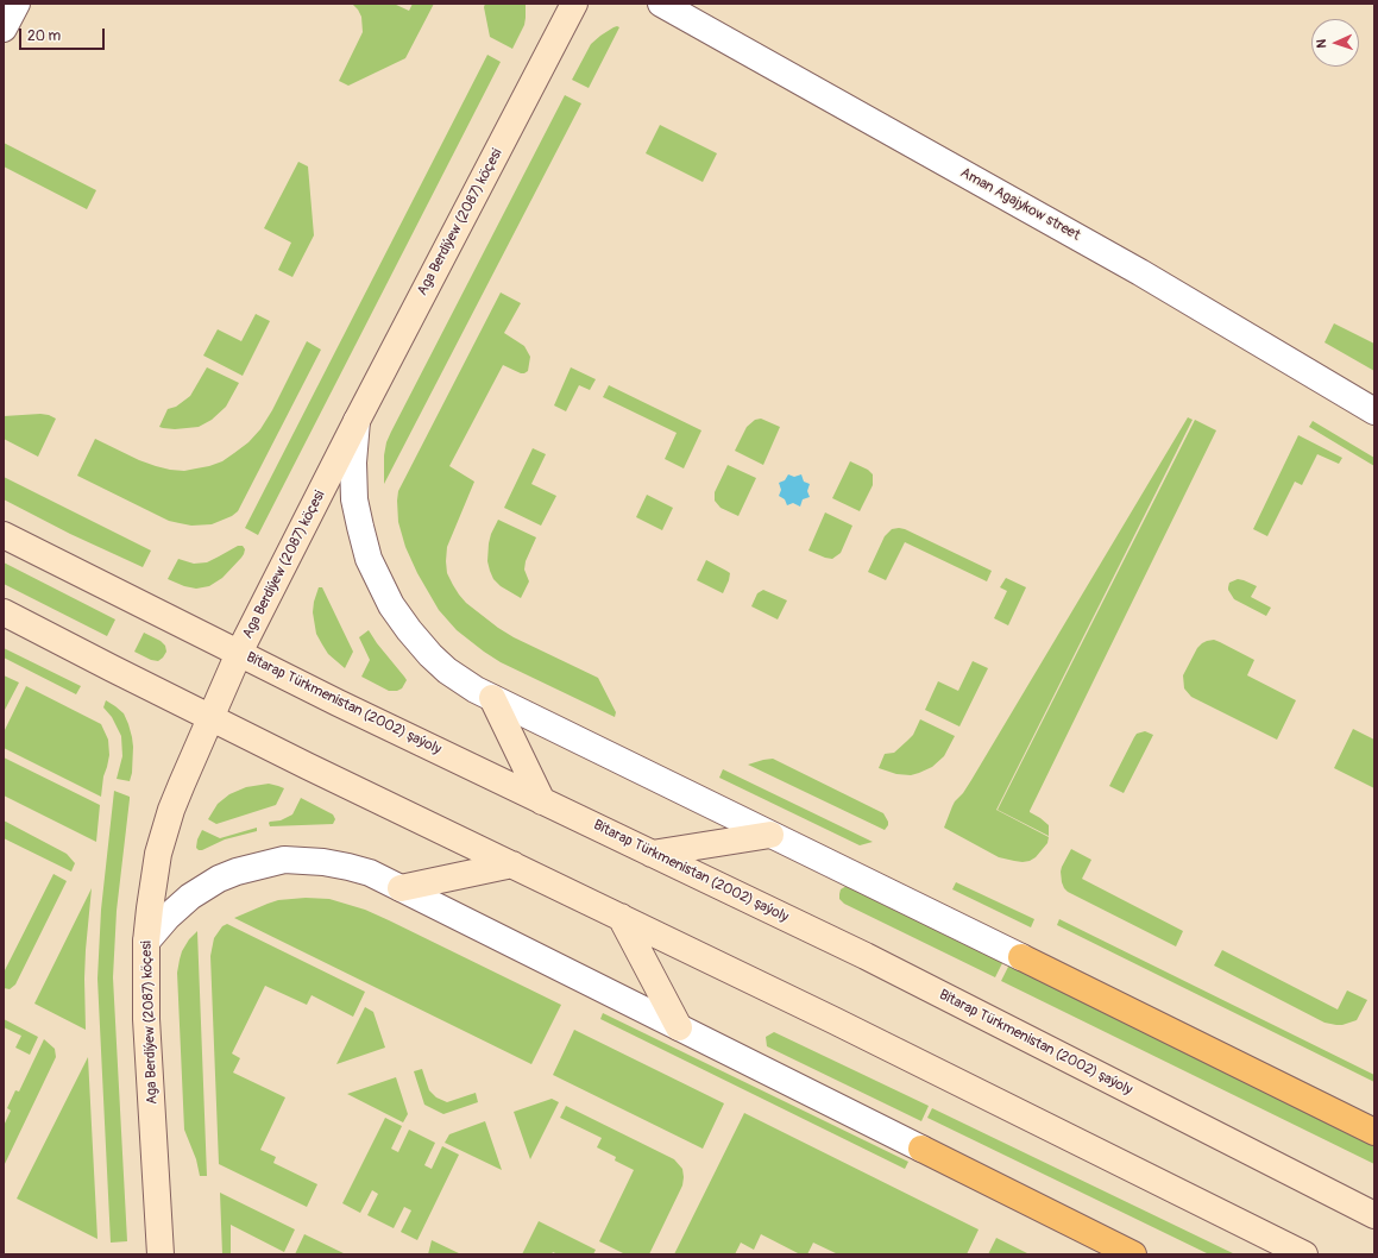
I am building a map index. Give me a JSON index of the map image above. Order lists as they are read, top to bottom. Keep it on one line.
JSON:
{"streets":{"main road":["Aga Berdiýew (2087) köçesi","Bitarap Türkmenistan (2002) şaýoly"],"street":["Aman Agajykow street"]},"crossings":[["Aga Berdiýew (2087) köçesi","Bitarap Türkmenistan (2002) şaýoly"]],"scale_bar":"20 m","north":"left"}
